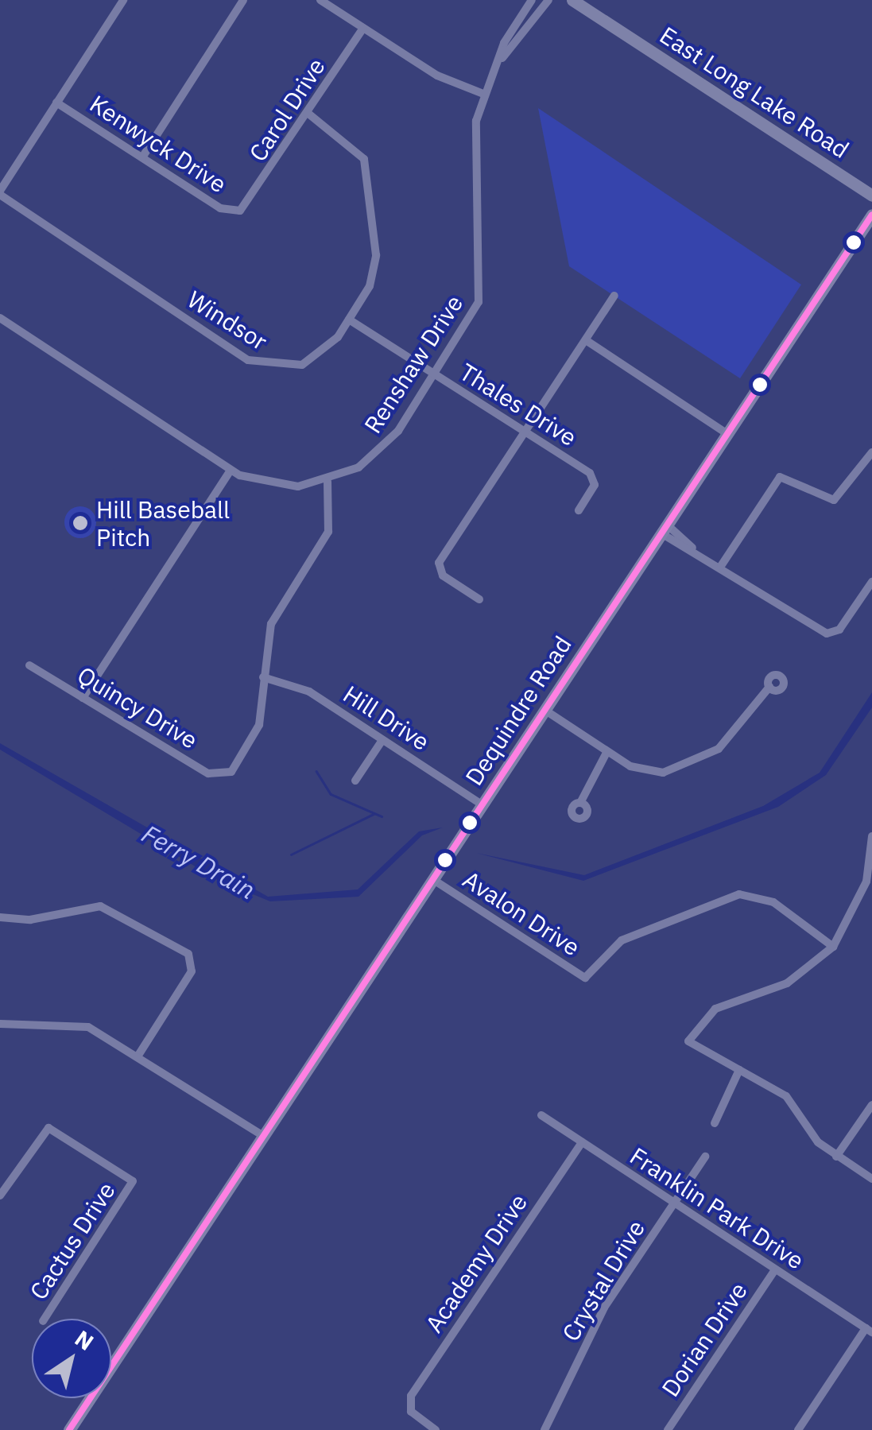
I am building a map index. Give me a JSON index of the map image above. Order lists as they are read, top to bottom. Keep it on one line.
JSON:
{"streets":{"main road":["East Long Lake Road","Dequindre Road"],"street":["Carol Drive","Kenwyck Drive","Windsor","Renshaw Drive","Thales Drive","Quincy Drive","Hill Drive","Avalon Drive","Franklin Park Drive","Cactus Drive","Academy Drive","Crystal Drive","Dorian Drive"]},"crossings":[["Carol Drive","Kenwyck Drive"],["Carol Drive","Windsor"],["Windsor","Thales Drive"],["Renshaw Drive","Thales Drive"],["Quincy Drive","Hill Drive"],["Dequindre Road","Hill Drive"],["Dequindre Road","Avalon Drive"],["Franklin Park Drive","Academy Drive"],["Franklin Park Drive","Crystal Drive"],["Franklin Park Drive","Dorian Drive"]],"water":["Ferry Drain"],"places":["Hill Baseball Pitch"],"north":"top right"}
